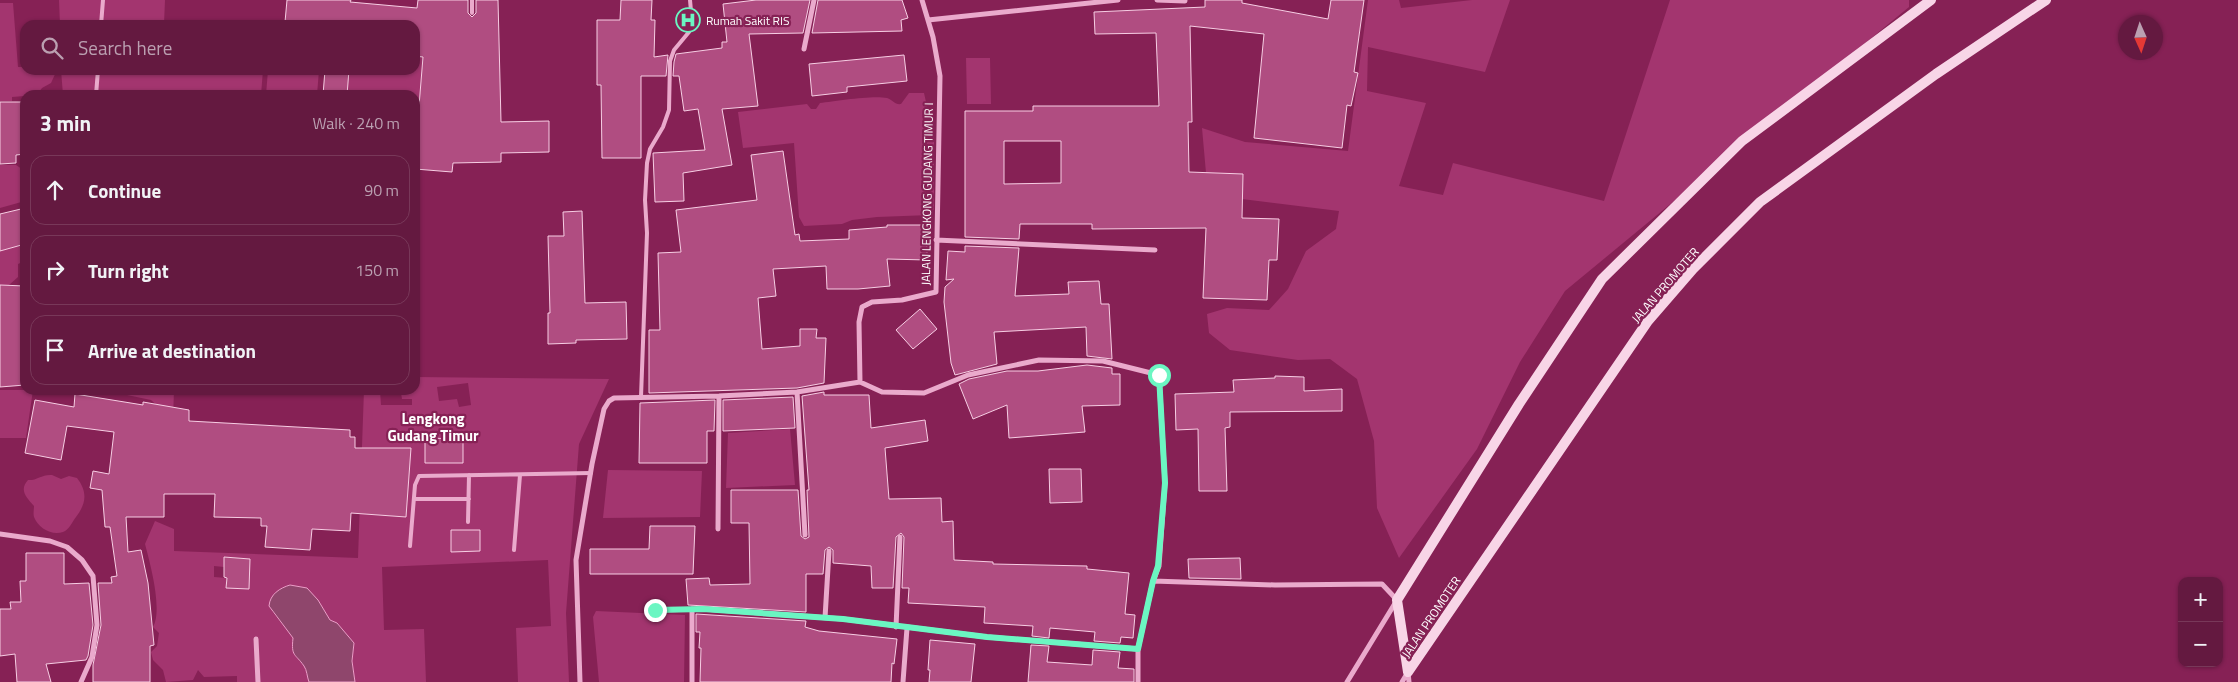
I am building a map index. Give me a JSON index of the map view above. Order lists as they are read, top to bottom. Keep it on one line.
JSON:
{"streets":{"street":["JALAN LENGKONG GUDANG TIMUR I","JALAN PROMOTER"]},"districts":["Lengkong Gudang Timur"],"places":{"hospital":["Rumah Sakit RIS"]},"north":"bottom","page":{"search":"Search here","heading":["3 min","Walk · 240 m"],"list":[["Continue","90 m"],["Turn right","150 m"],"Arrive at destination"],"map_buttons":["+","−"]}}
